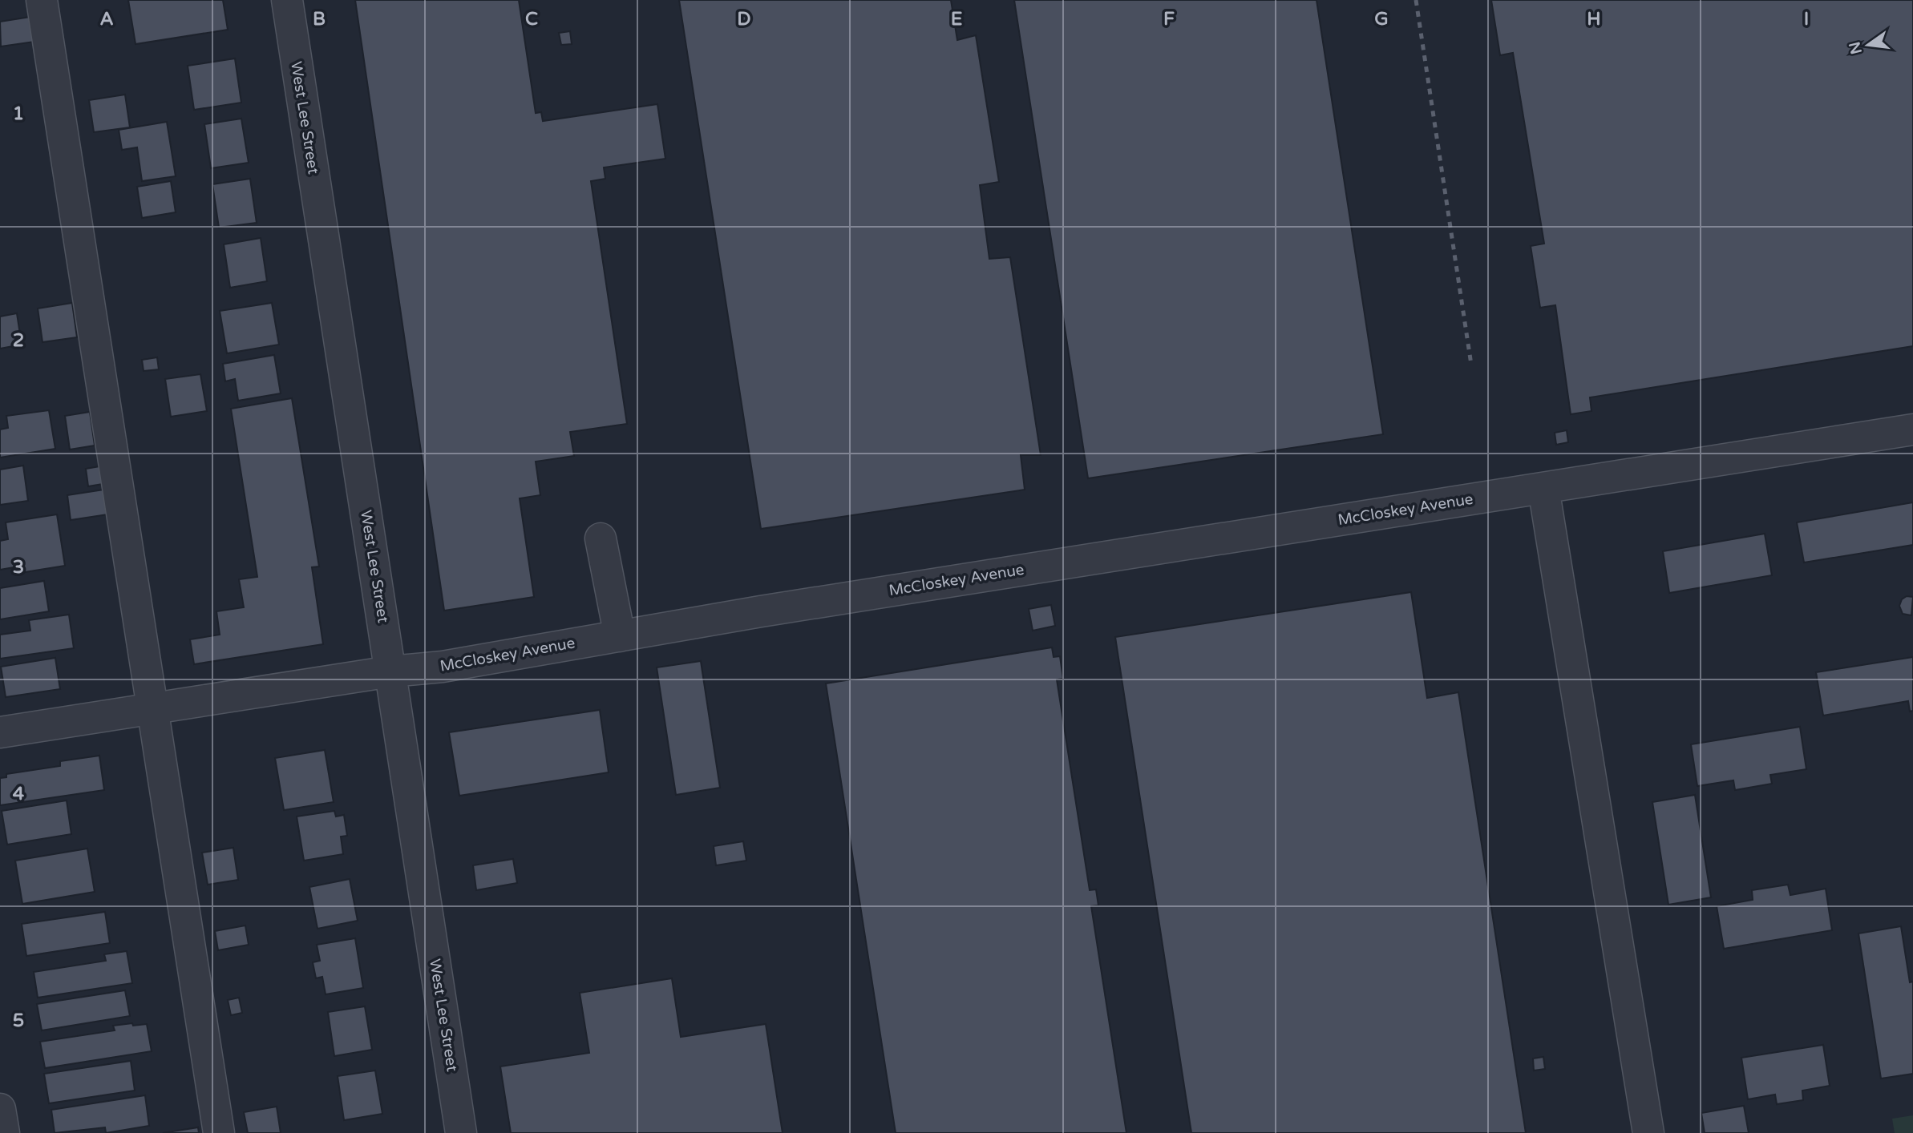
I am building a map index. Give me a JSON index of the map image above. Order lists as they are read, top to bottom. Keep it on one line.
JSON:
{"streets":{"street":["West Lee Street","McCloskey Avenue"]},"crossings":[["West Lee Street","McCloskey Avenue"]],"north":"left","grid":{"columns":["A","B","C","D","E","F","G","H","I"],"rows":["1","2","3","4","5"]}}
